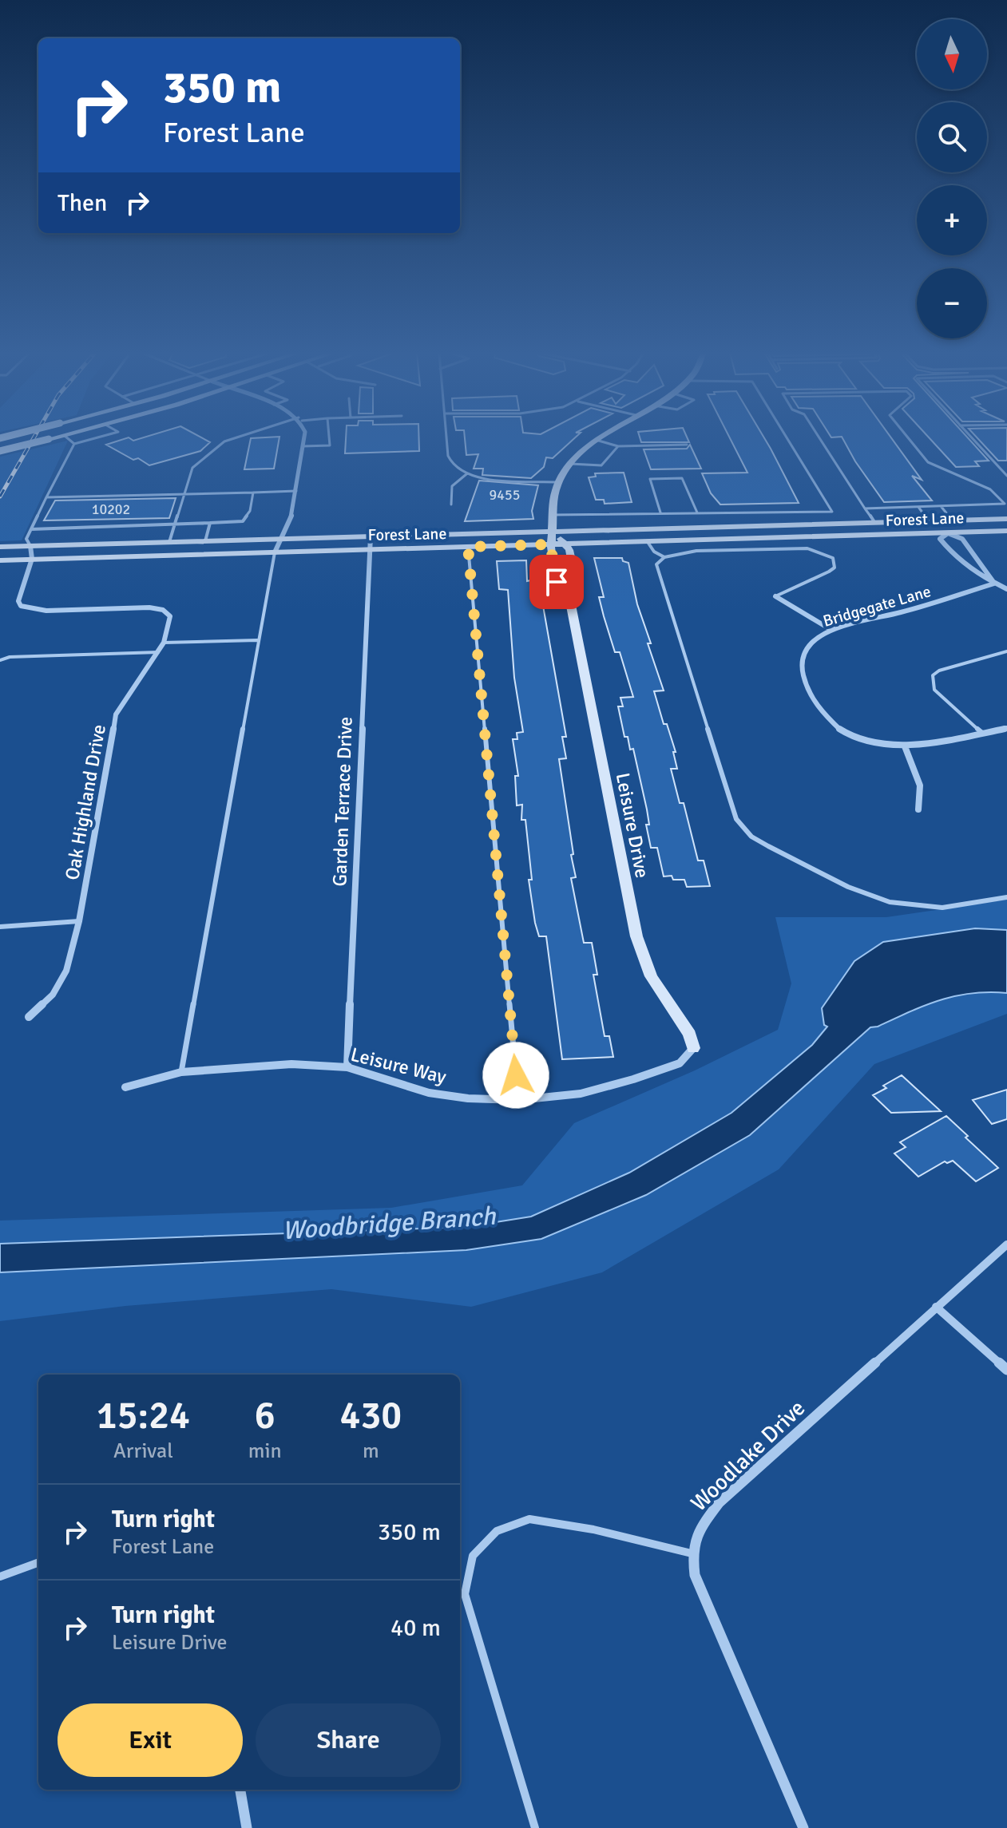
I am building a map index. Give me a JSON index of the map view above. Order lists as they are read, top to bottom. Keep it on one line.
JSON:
{"streets":{"main road":["Forest Lane","Leisure Drive"],"street":["Bridgegate Lane","Garden Terrace Drive","Oak Highland Drive","Leisure Way","Woodlake Drive"]},"crossings":[["Forest Lane","Garden Terrace Drive"],["Forest Lane","Oak Highland Drive"],["Forest Lane","Leisure Drive"],["Garden Terrace Drive","Leisure Way"],["Leisure Drive","Leisure Way"]],"water":["Woodbridge Branch"],"house_numbers":["9455","10202"],"north":"bottom","page":{"map_buttons":["+","−"],"turn":["350 m","Forest Lane"],"then":"Then","eta":["15:24","Arrival","6","min","430","m"],"list":[{"name":"Turn right","note":"Forest Lane","value":"350 m"},{"name":"Turn right","note":"Leisure Drive","value":"40 m"}],"buttons":["Exit","Share"]}}
